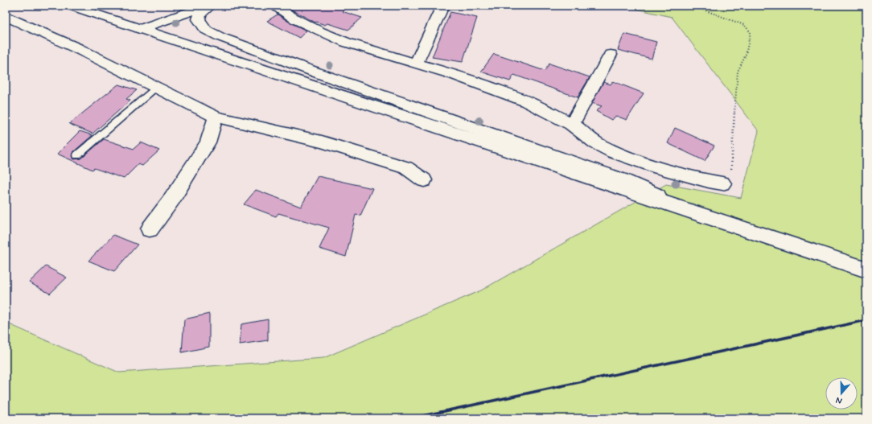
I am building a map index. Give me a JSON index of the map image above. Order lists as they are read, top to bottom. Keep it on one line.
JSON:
{"north":"bottom"}
